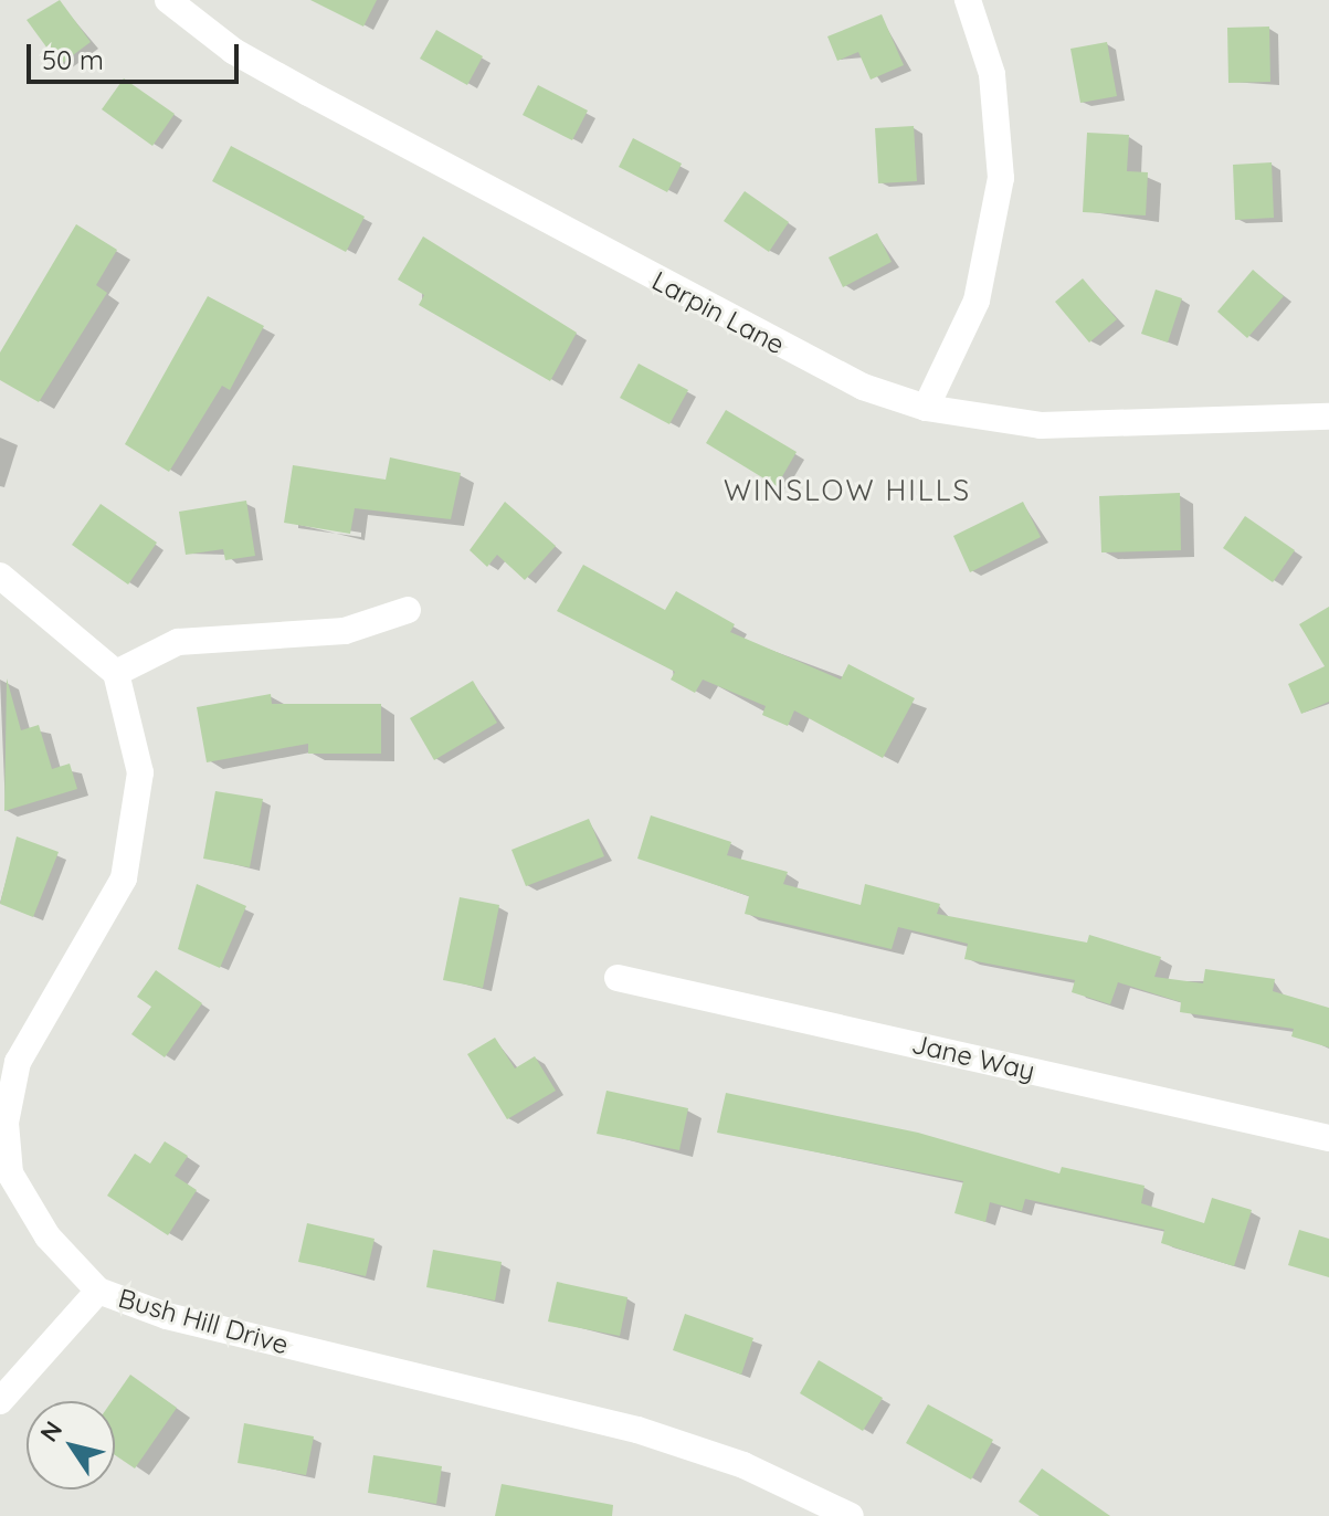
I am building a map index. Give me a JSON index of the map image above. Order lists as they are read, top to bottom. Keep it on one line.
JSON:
{"streets":{"street":["Larpin Lane","Jane Way","Bush Hill Drive"]},"districts":["WINSLOW HILLS"],"scale_bar":"50 m","north":"top left"}
